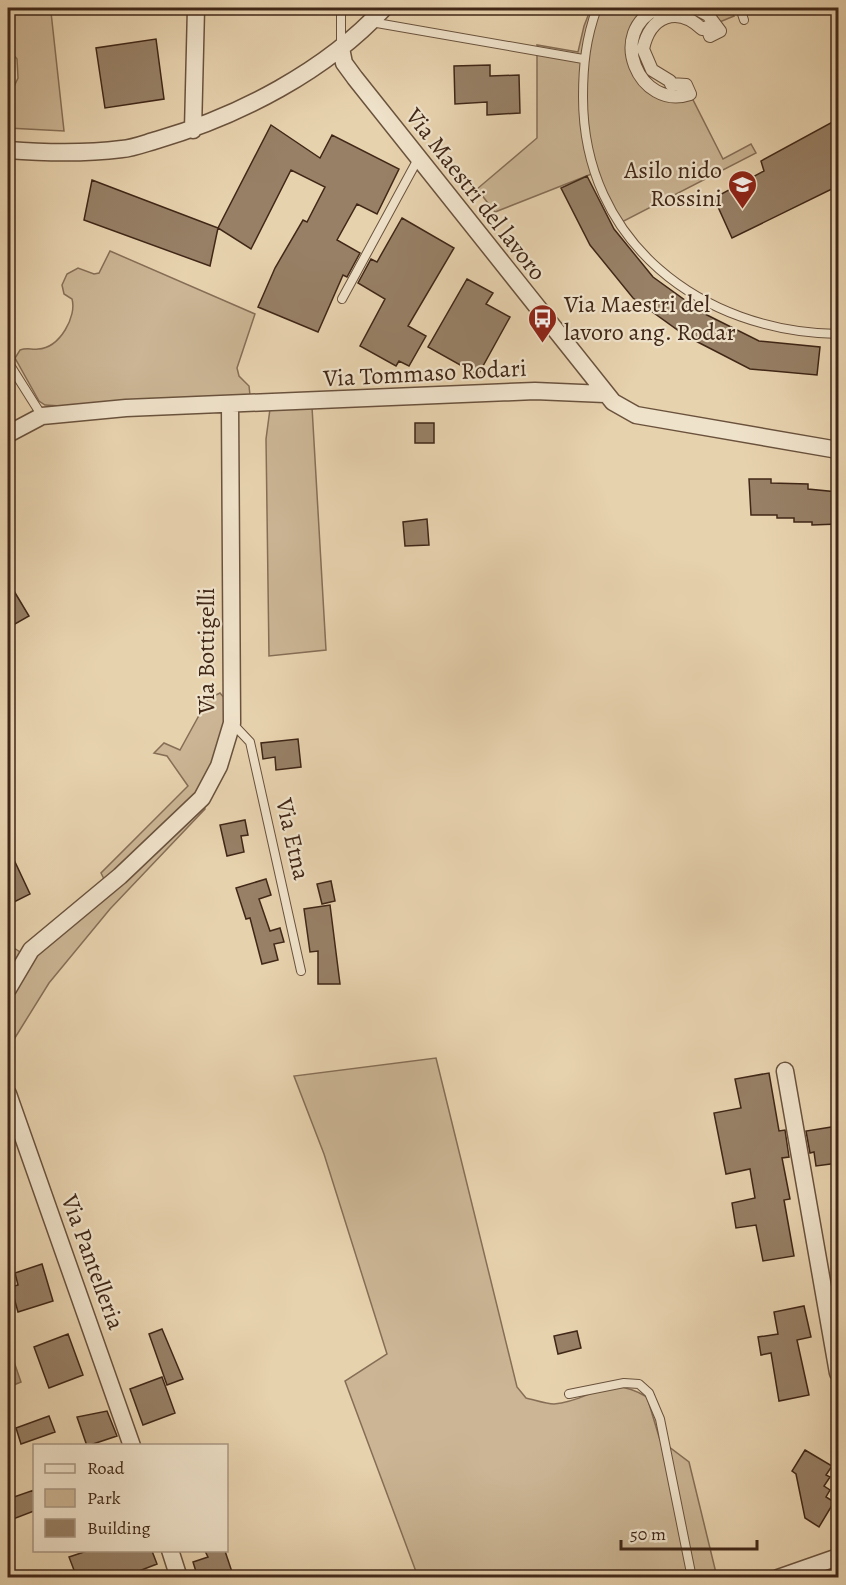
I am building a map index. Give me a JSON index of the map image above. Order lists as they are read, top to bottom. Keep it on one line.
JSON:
{"streets":{"street":["Via Maestri del lavoro","Via Tommaso Rodari","Via Bottigelli","Via Pantelleria"],"lane":["Via Etna"]},"crossings":[["Via Maestri del lavoro","Via Tommaso Rodari"],["Via Tommaso Rodari","Via Bottigelli"],["Via Bottigelli","Via Etna"]],"places":{"school or university":["Asilo nido Rossini"],"bus stop":["Via Maestri del lavoro ang. Rodar"]},"legend":["Road","Park","Building"],"scale_bar":"50 m"}
